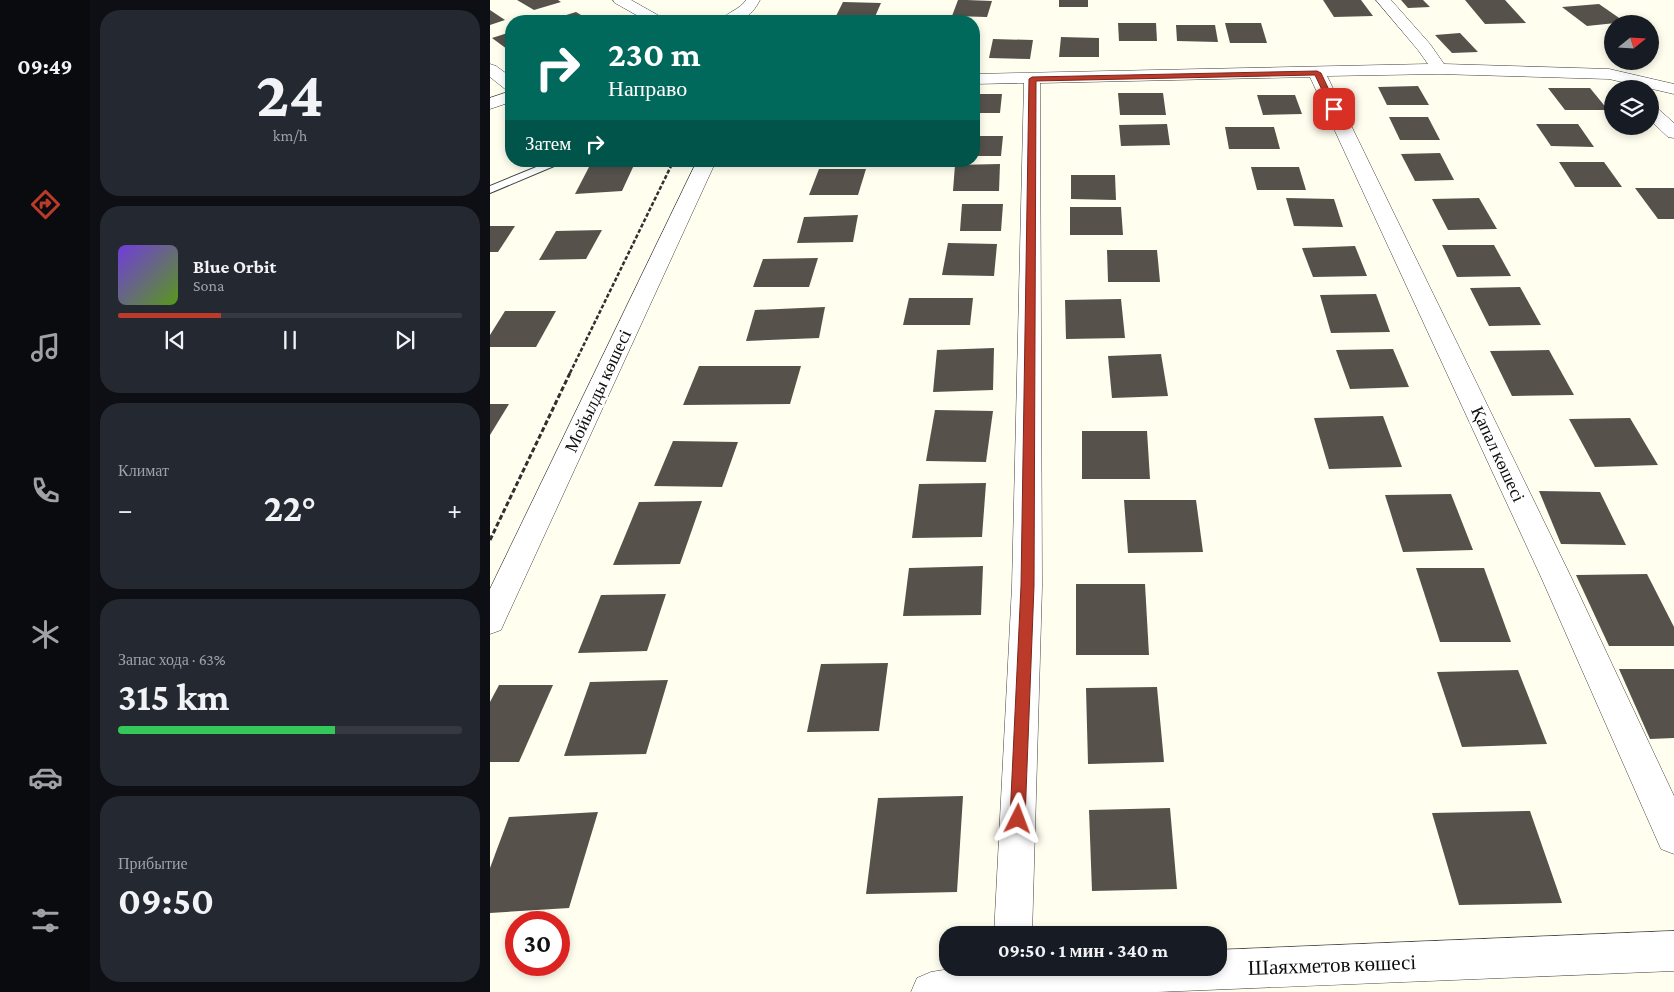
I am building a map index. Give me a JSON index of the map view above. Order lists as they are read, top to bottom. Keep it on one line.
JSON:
{"streets":{"street":["Мойылды көшесі","Қапал көшесі","Шаяхметов көшесі"]},"north":"right","page":{"tabs":"09:49","tile":[["24","km/h"],"Климат",["Запас хода · 63%","315 km"],["Прибытие","09:50"]],"turn":["230 m","Направо"],"then":"Затем","song":["Blue Orbit","Sona"],"heat":["−","22°","+"],"limit":"30","trip":"09:50 · 1 мин · 340 m"}}
